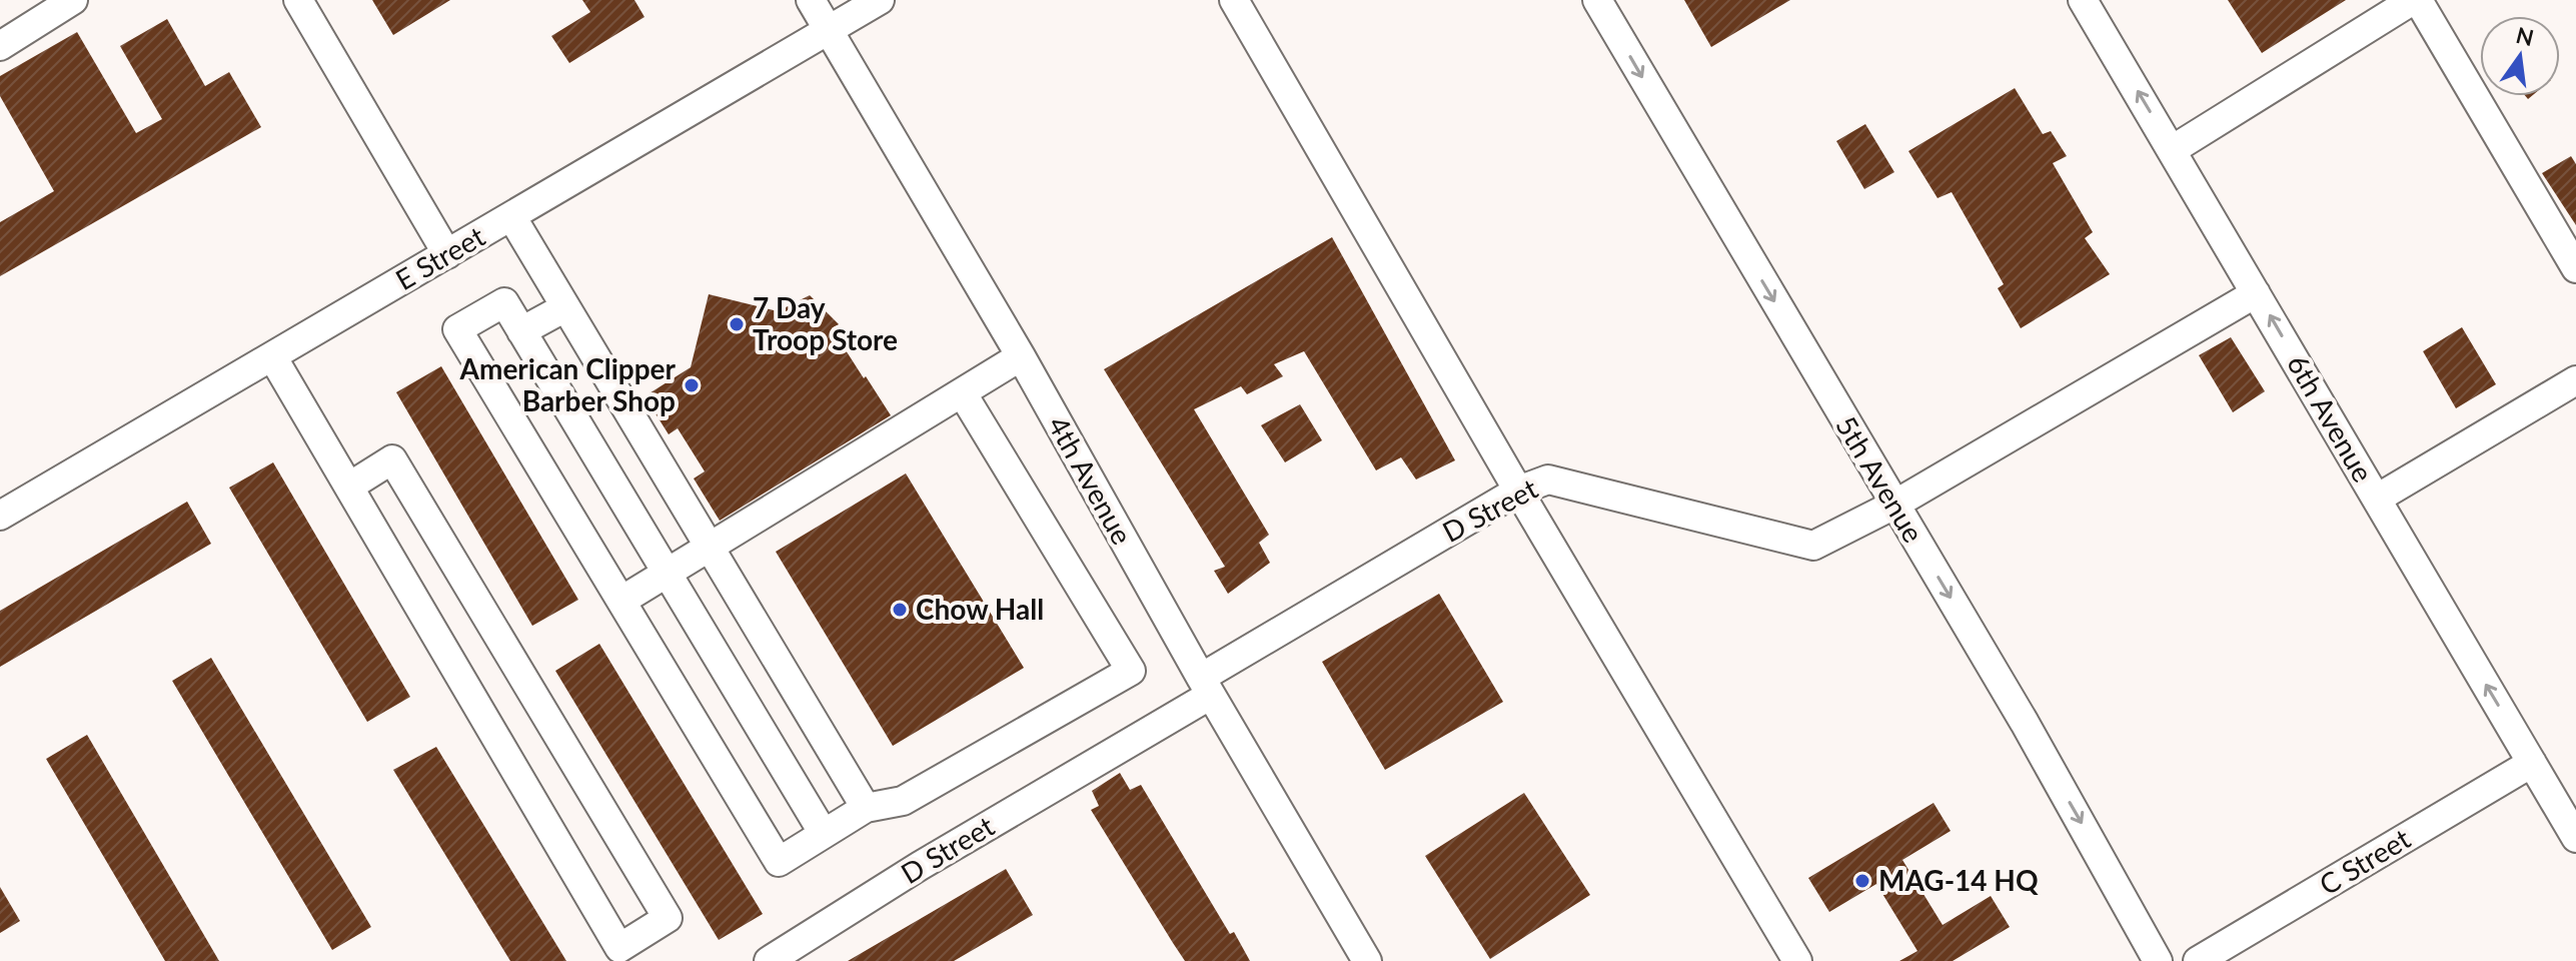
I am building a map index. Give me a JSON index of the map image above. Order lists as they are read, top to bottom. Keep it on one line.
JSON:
{"streets":{"street":["E Street","6th Avenue","5th Avenue","4th Avenue","D Street","C Street"]},"crossings":[["E Street","4th Avenue"],["6th Avenue","D Street"],["6th Avenue","C Street"],["5th Avenue","D Street"],["4th Avenue","D Street"]],"one_way":["6th Avenue","5th Avenue"],"places":["7 Day Troop Store","American Clipper Barber Shop","Chow Hall","MAG-14 HQ"],"north":"top"}
